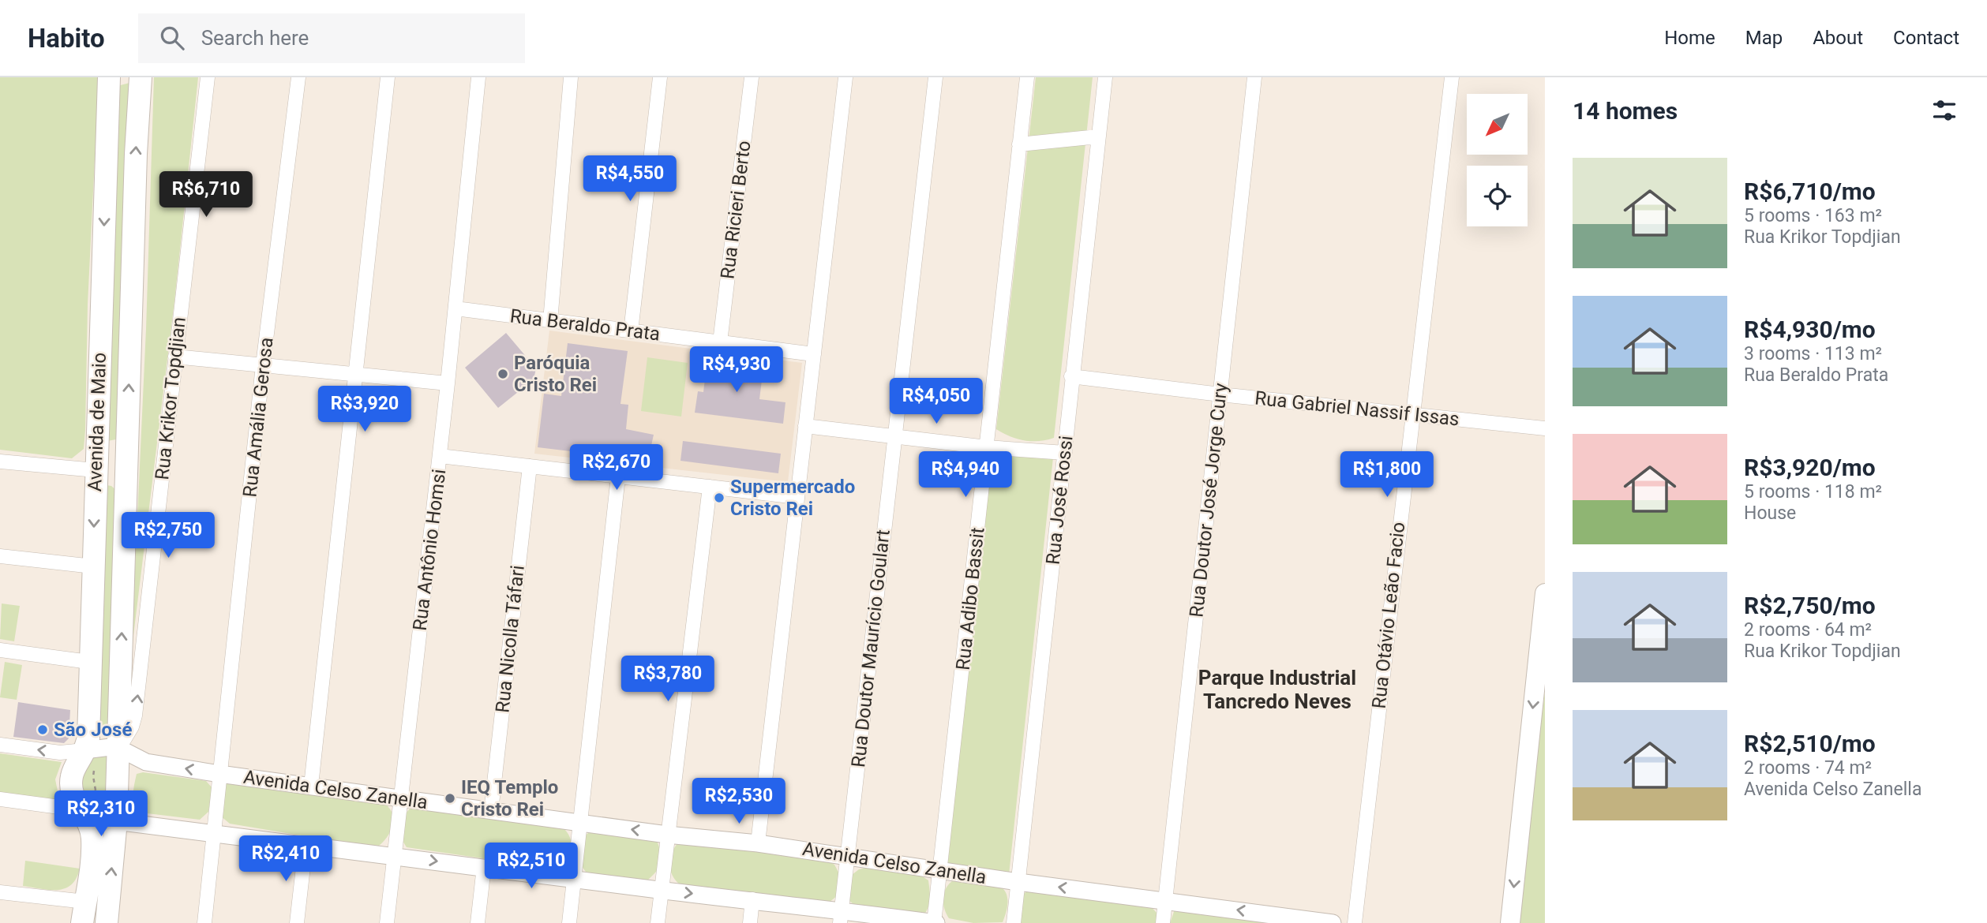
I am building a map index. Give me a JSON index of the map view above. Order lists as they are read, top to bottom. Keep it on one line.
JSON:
{"streets":{"main road":["Avenida de Maio"],"street":["Rua Ricieri Berto","Rua Beraldo Prata","Rua Krikor Topdjian","Rua Gabriel Nassif Issas","Rua Amália Gerosa","Rua José Rossi","Rua Doutor José Jorge Cury","Rua Antônio Homsi","Rua Adibo Bassit","Rua Otávio Leão Facio","Rua Nicolla Táfari","Rua Doutor Maurício Goulart","Avenida Celso Zanella"]},"crossings":[["Rua Ricieri Berto","Rua Beraldo Prata"],["Rua Beraldo Prata","Rua Antônio Homsi"],["Rua Krikor Topdjian","Avenida de Maio"],["Rua Krikor Topdjian","Avenida Celso Zanella"],["Rua Gabriel Nassif Issas","Rua José Rossi"],["Rua Gabriel Nassif Issas","Rua Doutor José Jorge Cury"],["Rua Gabriel Nassif Issas","Rua Otávio Leão Facio"],["Rua Amália Gerosa","Avenida Celso Zanella"],["Avenida de Maio","Avenida Celso Zanella"],["Rua José Rossi","Avenida Celso Zanella"],["Rua Doutor José Jorge Cury","Avenida Celso Zanella"],["Rua Antônio Homsi","Avenida Celso Zanella"],["Rua Adibo Bassit","Avenida Celso Zanella"],["Rua Nicolla Táfari","Avenida Celso Zanella"],["Rua Doutor Maurício Goulart","Avenida Celso Zanella"]],"one_way":["Rua Krikor Topdjian"],"districts":["Parque Industrial Tancredo Neves"],"places":["Paróquia Cristo Rei","Supermercado Cristo Rei","São José","IEQ Templo Cristo Rei"],"north":"bottom left","page":{"header":"Habito","search":"Search here","nav":["Home","Map","About","Contact"],"heading":"14 homes","list":[{"name":"R$6,710/mo","note":"5 rooms · 163 m² · Rua Krikor Topdjian"},{"name":"R$4,930/mo","note":"3 rooms · 113 m² · Rua Beraldo Prata"},{"name":"R$3,920/mo","note":"5 rooms · 118 m² · House"},{"name":"R$2,750/mo","note":"2 rooms · 64 m² · Rua Krikor Topdjian"},{"name":"R$2,510/mo","note":"2 rooms · 74 m² · Avenida Celso Zanella"}],"price":["R$4,550","R$6,710","R$4,930","R$4,050","R$3,920","R$2,670","R$4,940","R$1,800","R$2,750","R$3,780","R$2,530","R$2,310","R$2,410","R$2,510"]}}
